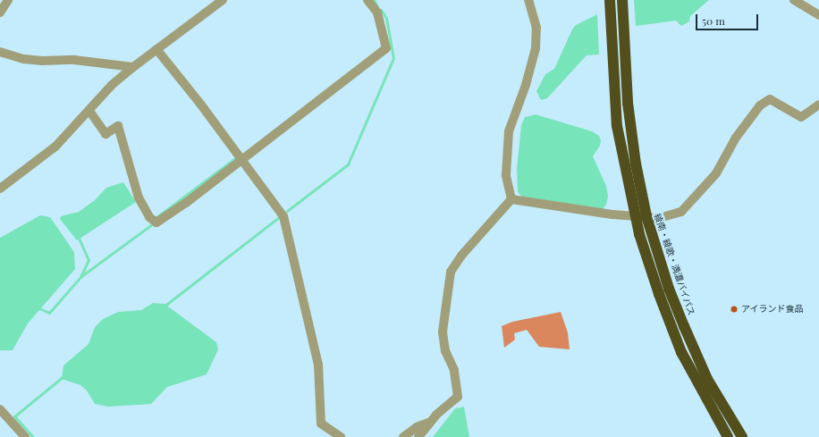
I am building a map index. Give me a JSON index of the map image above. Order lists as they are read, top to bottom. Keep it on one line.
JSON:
{"streets":{"highway":["綾南・綾歌・満濃バイパス"]},"places":["アイランド食品"],"scale_bar":"50 m"}
